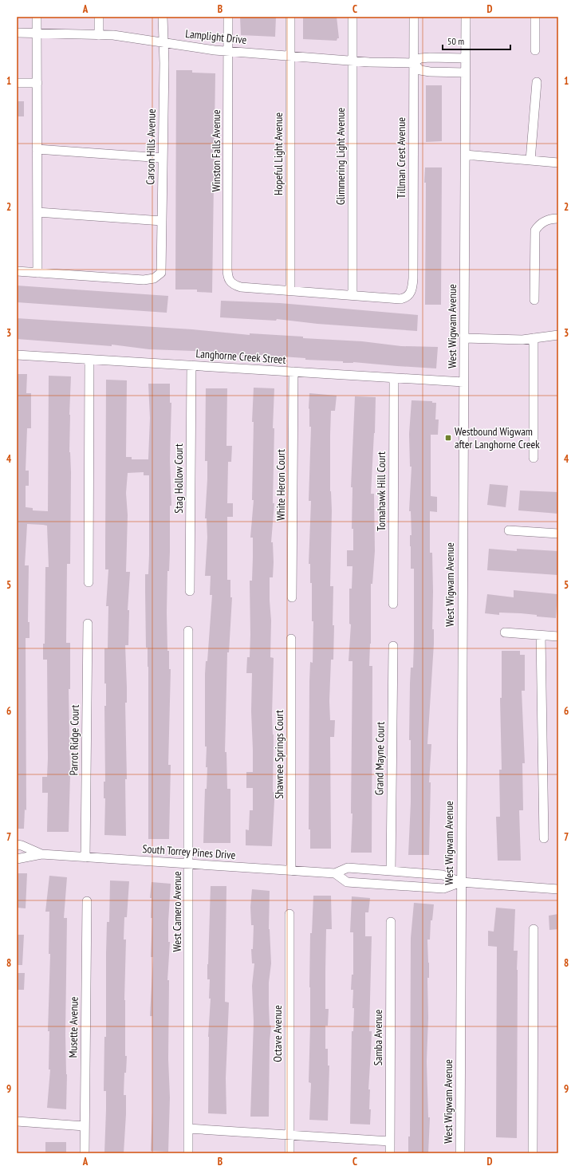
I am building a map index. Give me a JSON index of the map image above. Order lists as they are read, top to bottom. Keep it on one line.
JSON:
{"streets":{"street":["Lamplight Drive","Carson Hills Avenue","Winston Falls Avenue","Hopeful Light Avenue","Glimmering Light Avenue","Tillman Crest Avenue","West Wigwam Avenue","Langhorne Creek Street","Stag Hollow Court","White Heron Court","Tomahawk Hill Court","Parrot Ridge Court","Shawnee Springs Court","Grand Mayne Court","South Torrey Pines Drive","West Camero Avenue","Musette Avenue","Octave Avenue","Samba Avenue"]},"crossings":[["Lamplight Drive","Carson Hills Avenue"],["Lamplight Drive","Winston Falls Avenue"],["Lamplight Drive","Hopeful Light Avenue"],["Lamplight Drive","Glimmering Light Avenue"],["Lamplight Drive","Tillman Crest Avenue"],["Lamplight Drive","West Wigwam Avenue"],["Winston Falls Avenue","Hopeful Light Avenue"],["Glimmering Light Avenue","Tillman Crest Avenue"],["West Wigwam Avenue","Langhorne Creek Street"],["West Wigwam Avenue","South Torrey Pines Drive"],["Langhorne Creek Street","Stag Hollow Court"],["Langhorne Creek Street","White Heron Court"],["Langhorne Creek Street","Tomahawk Hill Court"],["Parrot Ridge Court","South Torrey Pines Drive"],["Shawnee Springs Court","South Torrey Pines Drive"],["Grand Mayne Court","South Torrey Pines Drive"],["South Torrey Pines Drive","West Camero Avenue"]],"places":{"transit":["Westbound Wigwam after Langhorne Creek"]},"scale_bar":"50 m","grid":{"columns":["A","B","C","D"],"rows":["1","2","3","4","5","6","7","8","9"]}}
